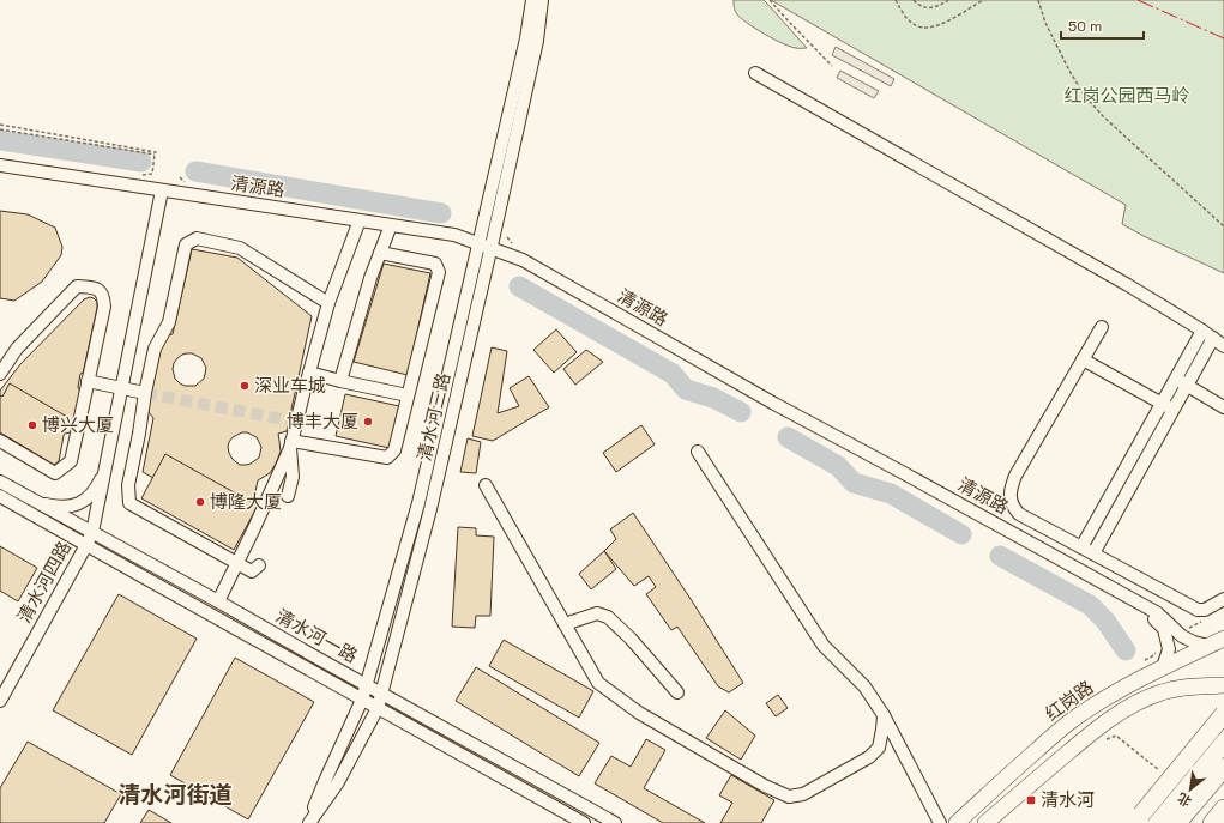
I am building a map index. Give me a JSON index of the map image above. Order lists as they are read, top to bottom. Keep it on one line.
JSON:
{"streets":{"main road":["红岗路"],"street":["清源路","清水河三路","清水河四路","清水河一路"]},"crossings":[["清源路","清水河三路"],["清源路","清水河四路"],["清源路","红岗路"],["清水河三路","清水河一路"],["清水河四路","清水河一路"]],"districts":["清水河街道"],"parks":["红岗公园西马岭"],"places":{"other":["深业车城","博丰大厦","博兴大厦","博隆大厦"],"transit":["清水河"]},"scale_bar":"50 m","north":"bottom left"}
